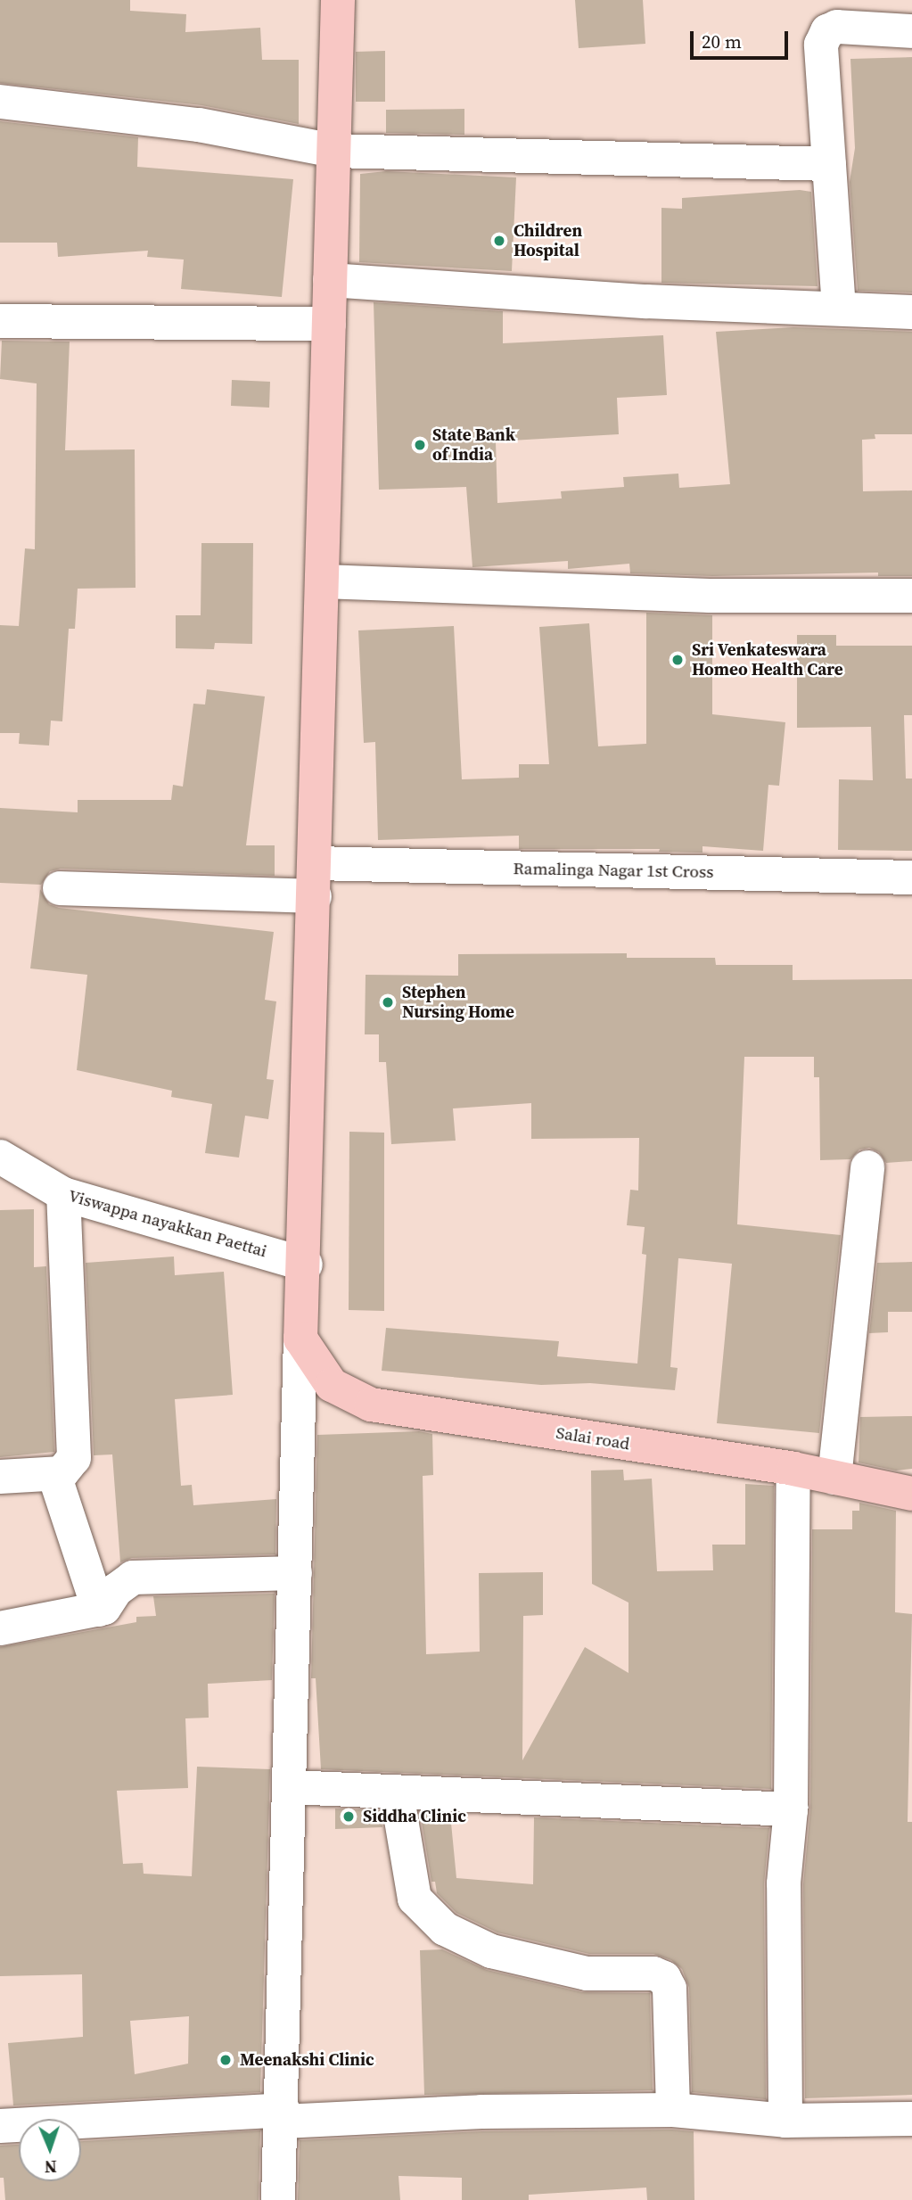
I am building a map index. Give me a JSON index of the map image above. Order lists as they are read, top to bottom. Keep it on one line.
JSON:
{"streets":{"main road":["Salai road"],"street":["Ramalinga Nagar 1st Cross","Viswappa nayakkan Paettai"]},"places":["Children Hospital","State Bank of India","Sri Venkateswara Homeo Health Care","Stephen Nursing Home","Siddha Clinic","Meenakshi Clinic"],"scale_bar":"20 m","north":"bottom"}
